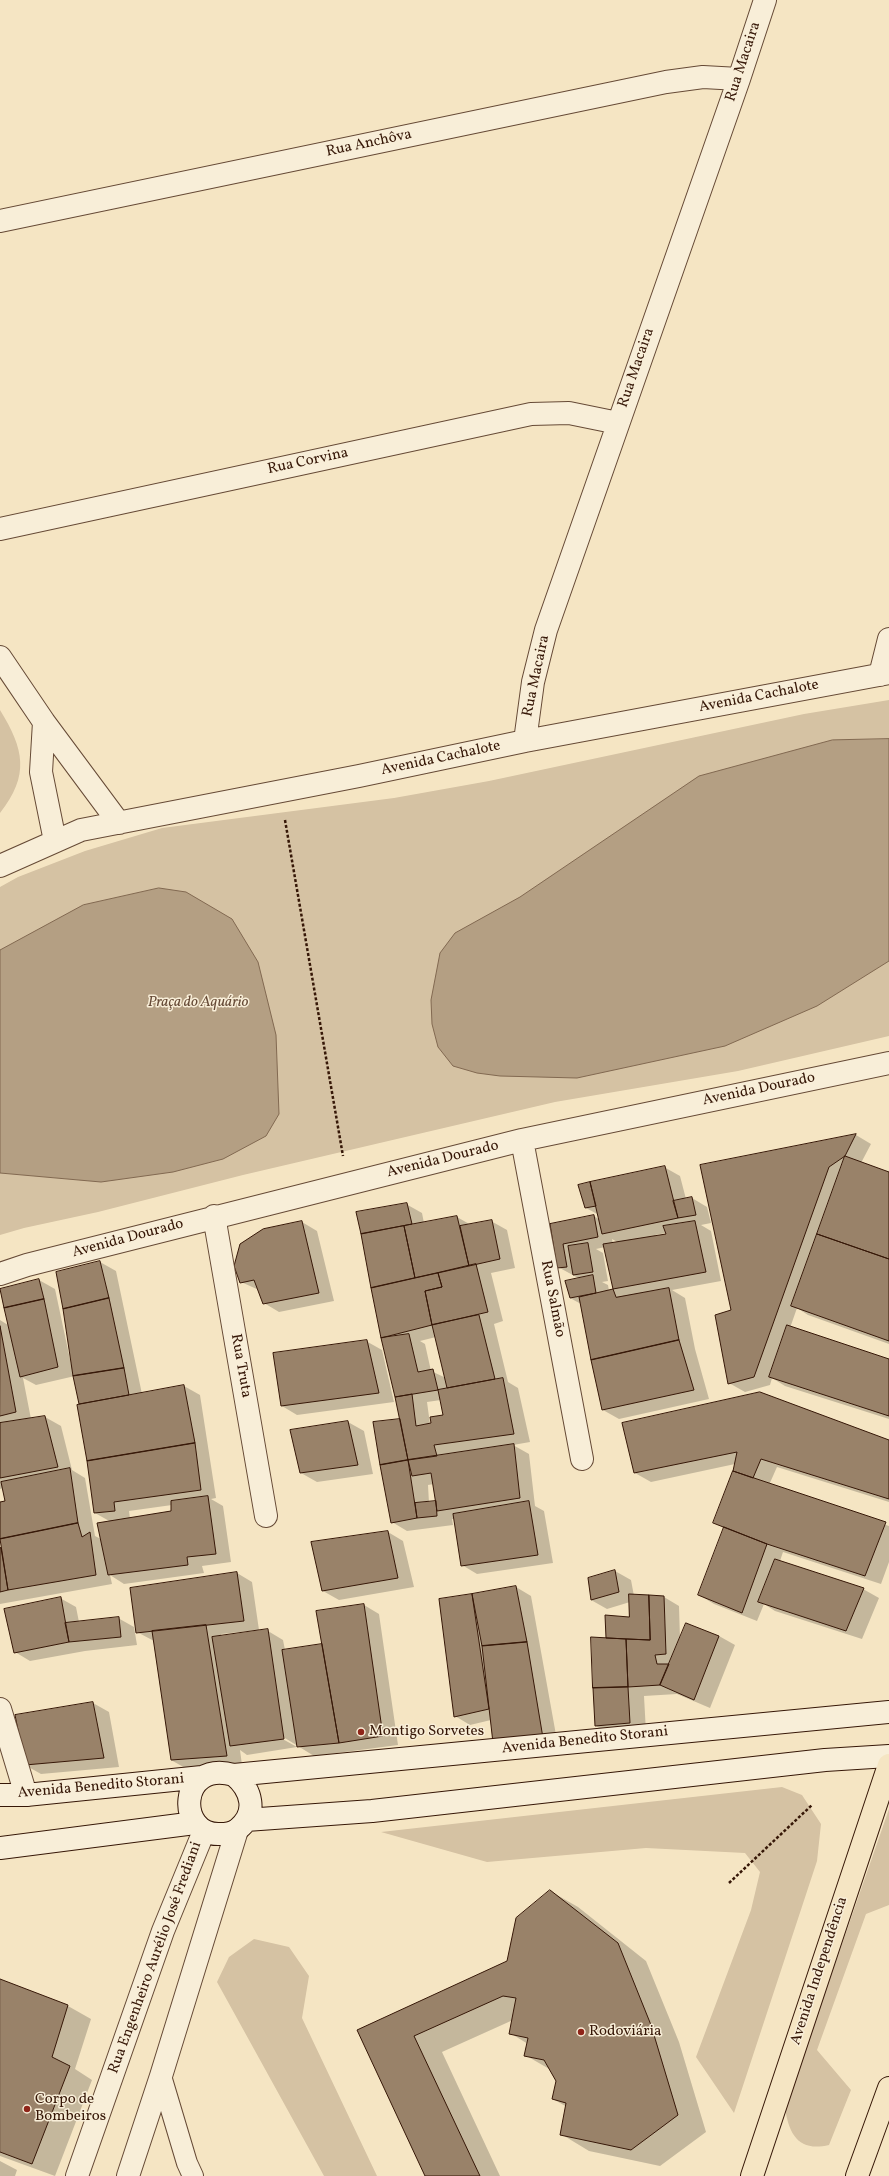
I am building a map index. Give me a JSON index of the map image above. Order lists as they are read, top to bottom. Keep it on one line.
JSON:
{"streets":{"main road":["Avenida Independência"],"street":["Rua Macaira","Rua Anchôva","Rua Corvina","Avenida Cachalote","Avenida Dourado","Rua Salmão","Rua Truta","Avenida Benedito Storani","Rua Engenheiro Aurélio José Frediani"]},"crossings":[["Rua Macaira","Rua Anchôva"],["Rua Macaira","Rua Corvina"],["Rua Macaira","Avenida Cachalote"],["Avenida Dourado","Rua Salmão"],["Avenida Dourado","Rua Truta"],["Avenida Benedito Storani","Rua Engenheiro Aurélio José Frediani"]],"parks":["Praça do Aquário"],"places":["Montigo Sorvetes","Rodoviária","Corpo de Bombeiros"]}
